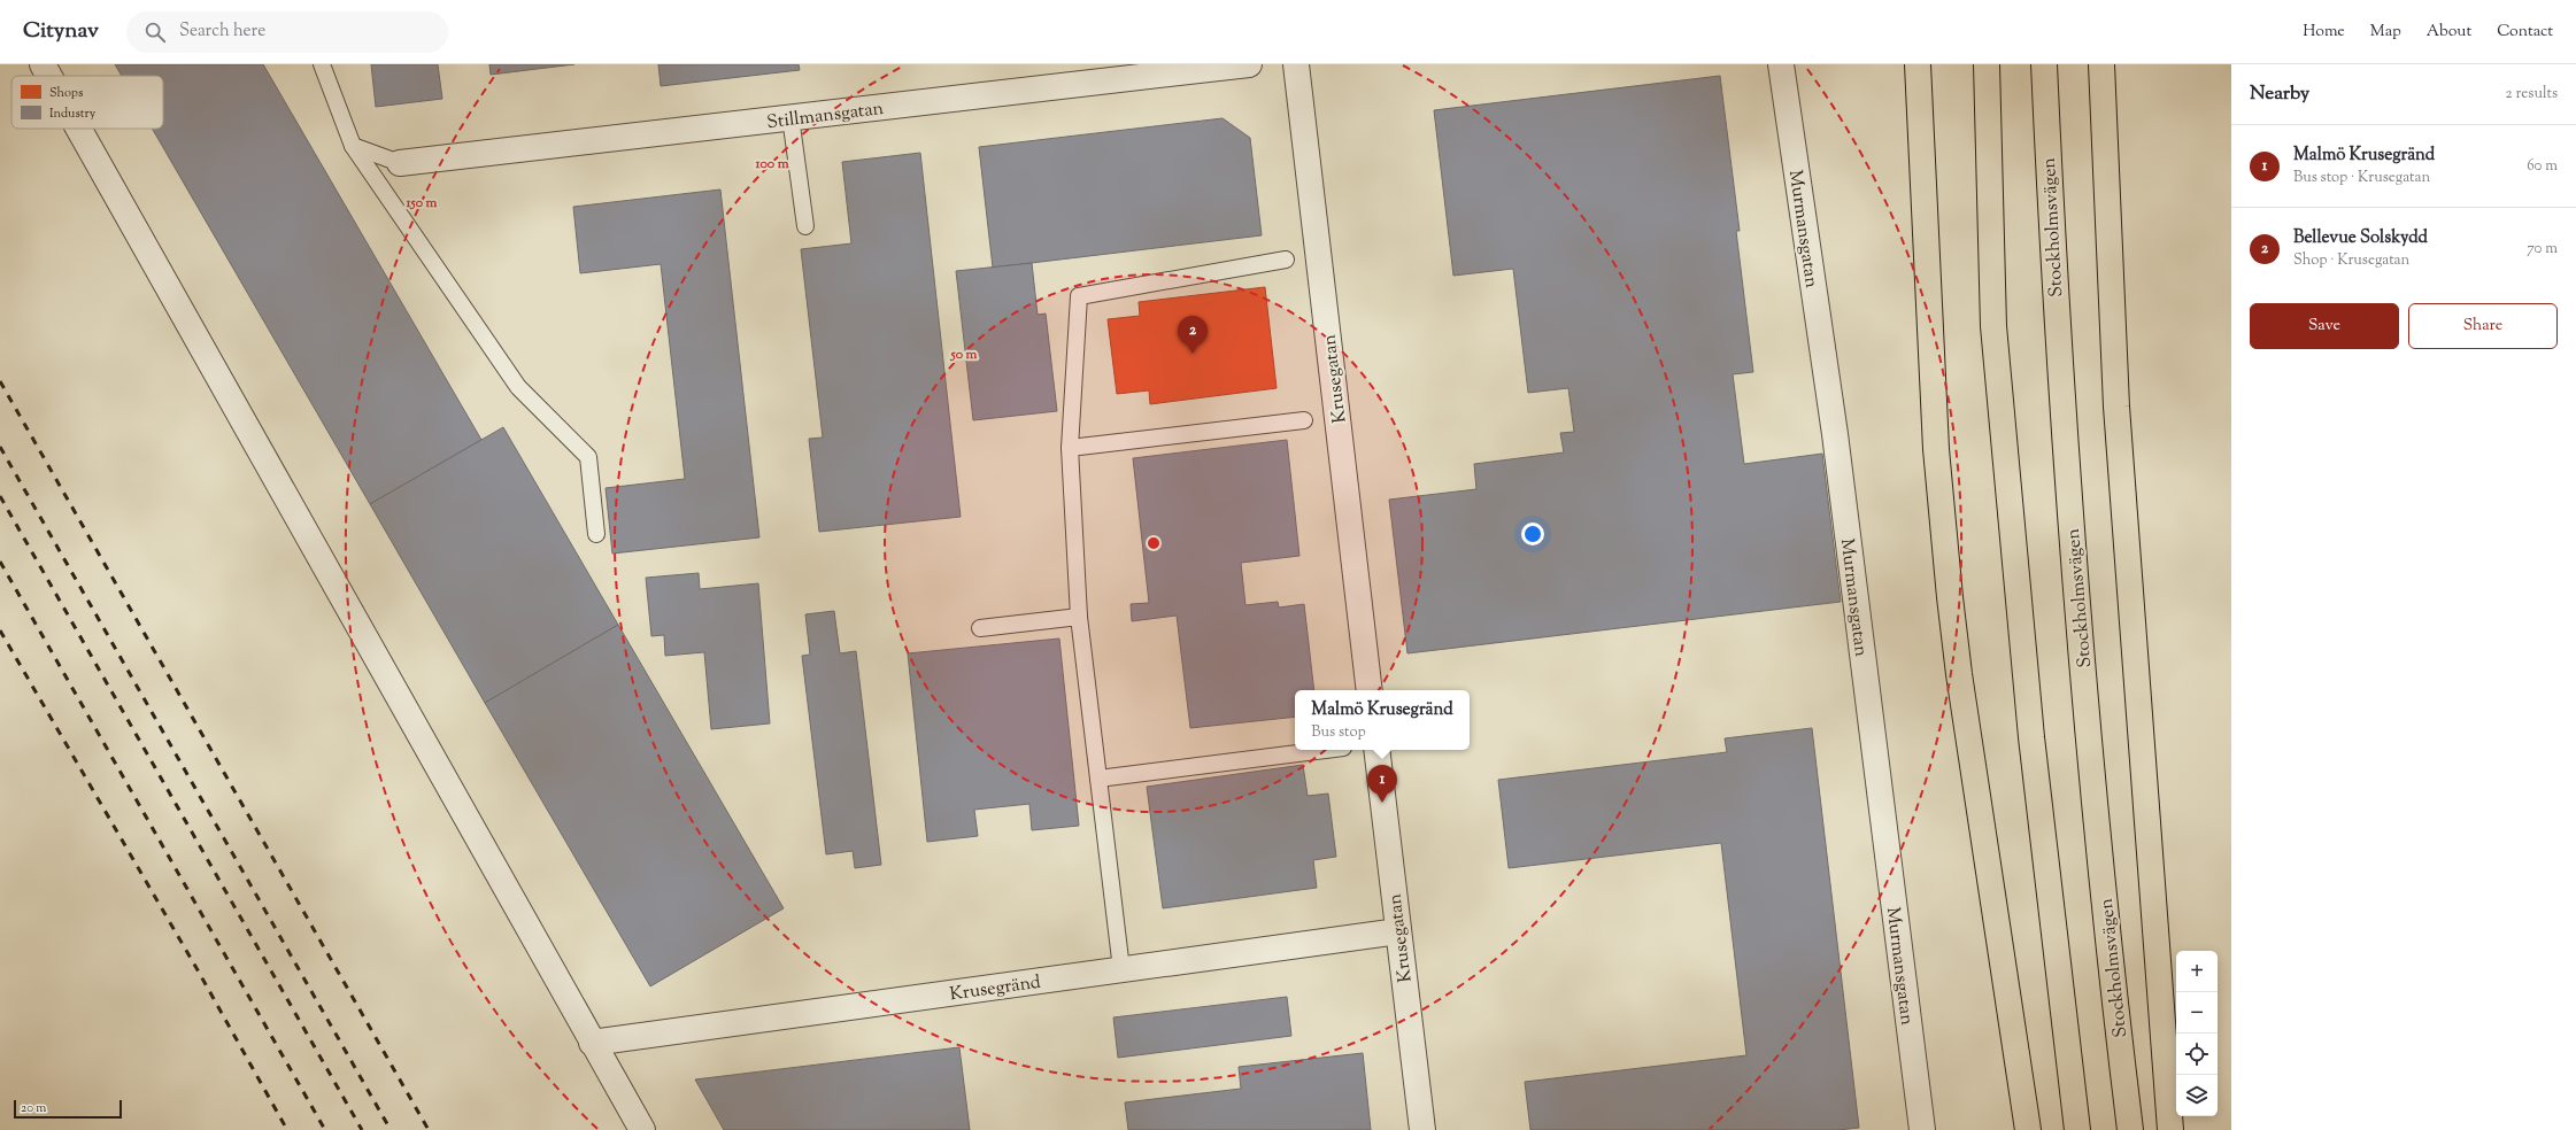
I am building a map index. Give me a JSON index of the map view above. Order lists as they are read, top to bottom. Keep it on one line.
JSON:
{"streets":{"highway":["Stockholmsvägen"],"street":["Stillmansgatan","Murmansgatan","Krusegatan","Krusegränd"]},"crossings":[["Krusegatan","Krusegränd"]],"legend":["Shops","Industry"],"scale_bar":"20 m","page":{"header":"Citynav","search":"Search here","nav":["Home","Map","About","Contact"],"heading":["Nearby","2 results"],"list":[{"mark":"1","name":"Malmö Krusegränd","note":"Bus stop · Krusegatan","value":"60 m"},{"mark":"2","name":"Bellevue Solskydd","note":"Shop · Krusegatan","value":"70 m"}],"buttons":["Save","Share"],"pins":["2","1"],"popup":["Malmö Krusegränd","Bus stop"],"map_buttons":["+","−"],"scale":"20 m"},"rings":["100 m","150 m","50 m"]}
